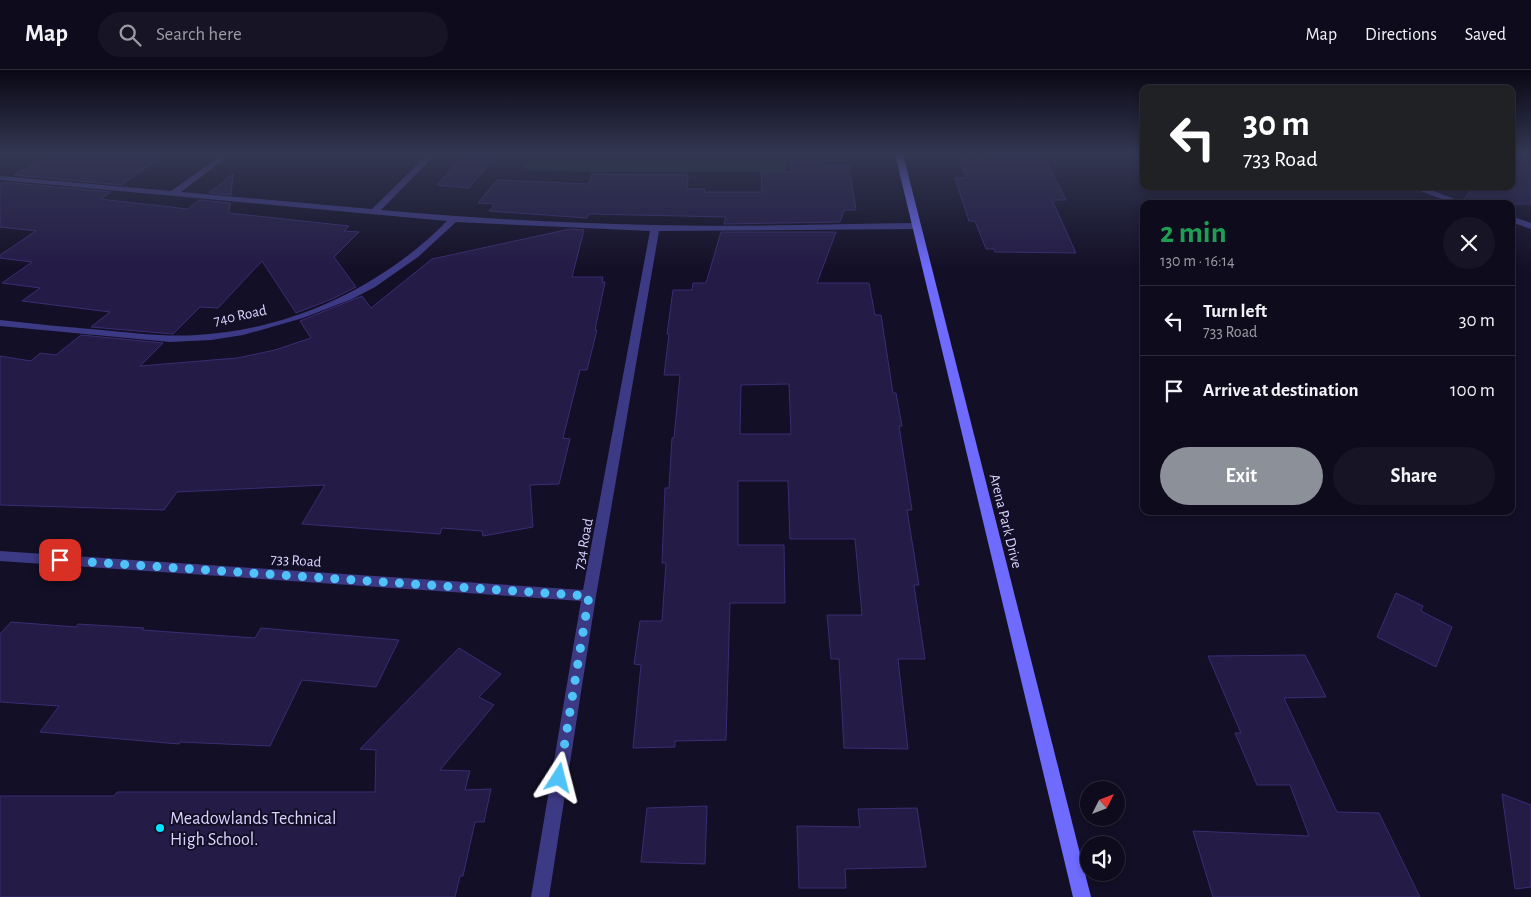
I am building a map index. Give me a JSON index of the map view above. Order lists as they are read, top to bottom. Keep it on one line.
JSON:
{"streets":{"street":["740 Road","Arena Park Drive","734 Road","733 Road"]},"crossings":[["734 Road","733 Road"]],"places":["Meadowlands Technical High School."],"north":"top right","page":{"header":"Map","search":"Search here","nav":["Map","Directions","Saved"],"turn":["30 m","733 Road"],"heading":["2 min","130 m · 16:14"],"list":[{"name":"Turn left","note":"733 Road","value":"30 m"},{"name":"Arrive at destination","value":"100 m"}],"buttons":["Exit","Share"]}}
